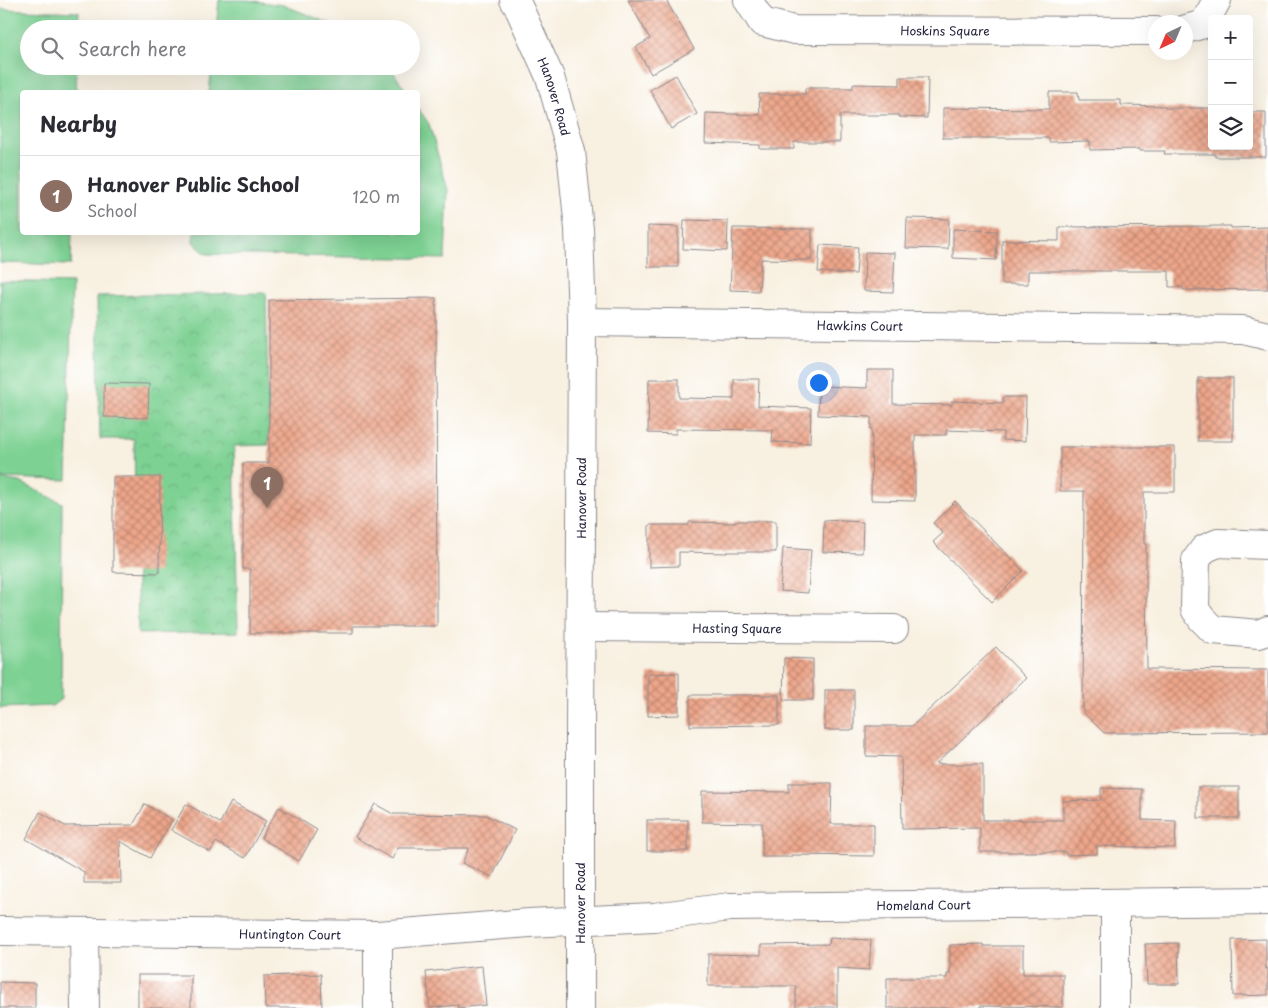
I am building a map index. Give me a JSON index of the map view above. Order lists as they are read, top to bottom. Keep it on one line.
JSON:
{"streets":{"street":["Hoskins Square","Hanover Road","Hawkins Court","Hasting Square","Homeland Court","Huntington Court"]},"crossings":[["Hanover Road","Hawkins Court"],["Hanover Road","Hasting Square"],["Hanover Road","Homeland Court"],["Hanover Road","Huntington Court"],["Homeland Court","Huntington Court"]],"north":"bottom left","page":{"map_buttons":["+","−"],"search":"Search here","heading":"Nearby","list":[{"mark":"1","name":"Hanover Public School","note":"School","value":"120 m"}],"pins":"1"}}
